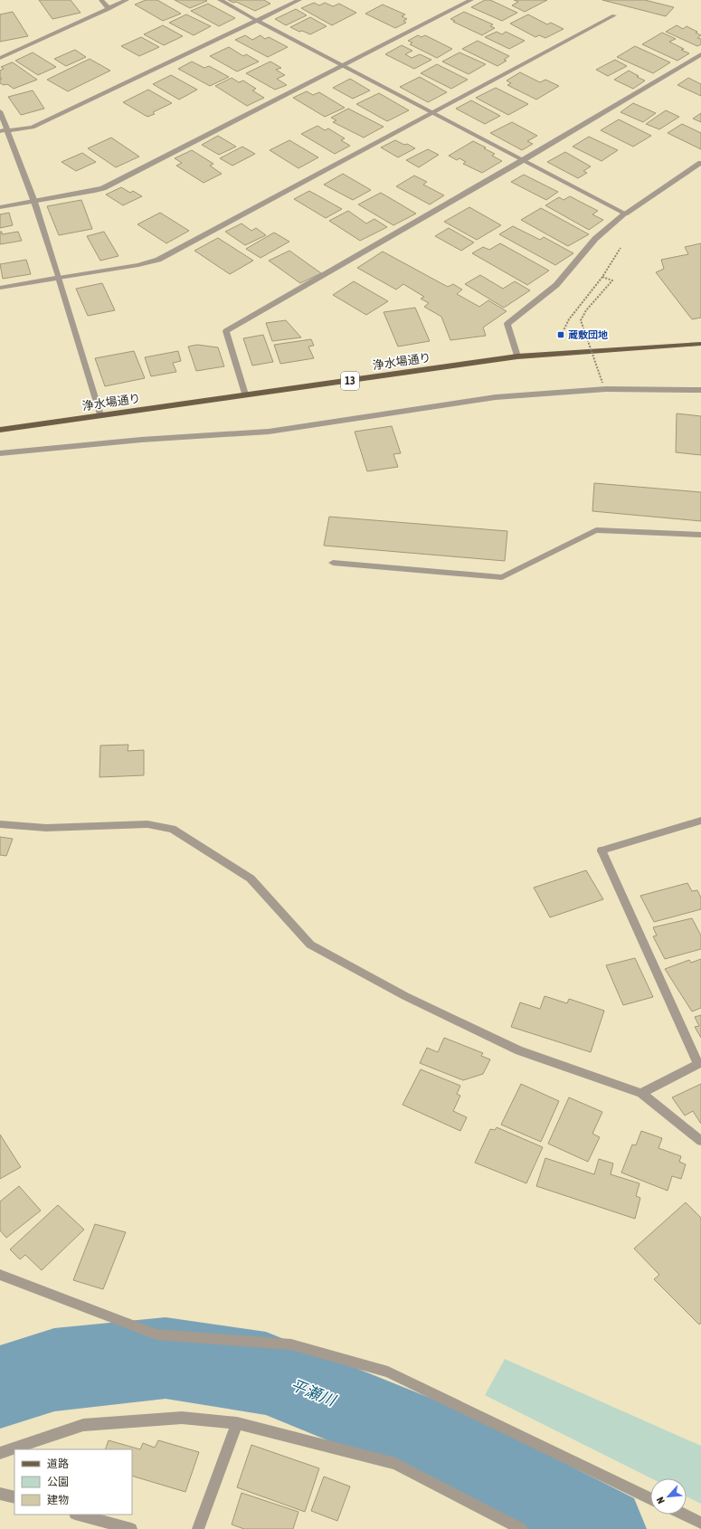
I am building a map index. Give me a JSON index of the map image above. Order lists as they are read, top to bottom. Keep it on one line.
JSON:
{"streets":{"main road":["浄水場通り","13"]},"water":["平瀬川"],"places":{"transit":["蔵敷団地"]},"legend":["道路","公園","建物"],"north":"bottom left"}
